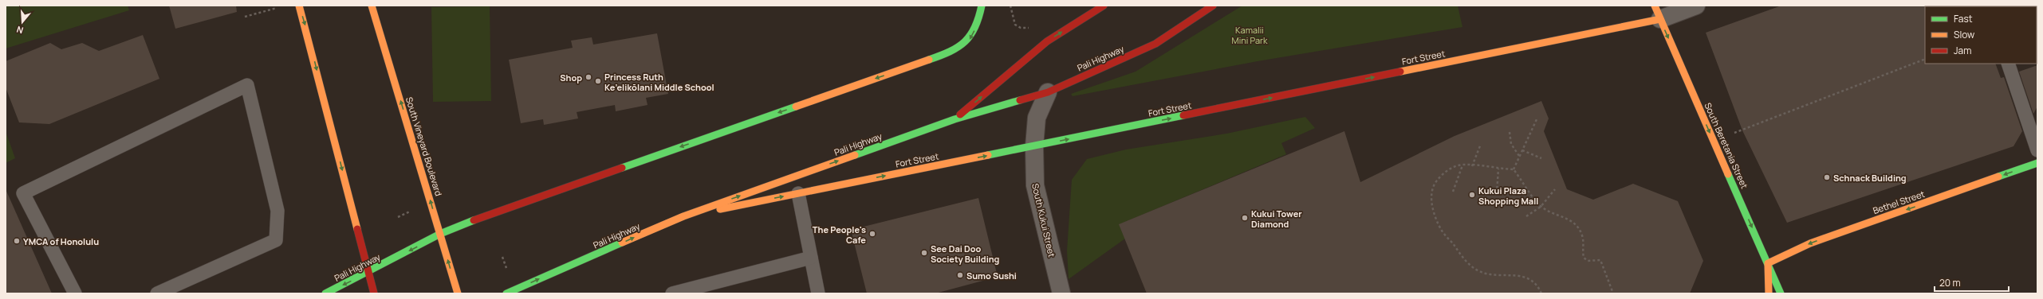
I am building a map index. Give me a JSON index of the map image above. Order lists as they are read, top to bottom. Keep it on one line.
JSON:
{"streets":{"main road":["Fort Street","Pali Highway","South Beretania Street","South Vineyard Boulevard","Bethel Street"],"street":["South Kukui Street"]},"crossings":[["Fort Street","Pali Highway"],["Fort Street","South Beretania Street"],["Fort Street","South Kukui Street"],["Pali Highway","South Vineyard Boulevard"],["Pali Highway","South Kukui Street"],["South Beretania Street","Bethel Street"]],"one_way":["Fort Street","South Beretania Street","South Vineyard Boulevard","Bethel Street"],"parks":["Kamalii Mini Park"],"places":["Shop","Princess Ruth Ke’elikōlani Middle School","Schnack Building","Kukui Plaza Shopping Mall","Kukui Tower Diamond","The People's Cafe","YMCA of Honolulu","See Dai Doo Society Building","Sumo Sushi"],"legend":["Fast","Slow","Jam"],"scale_bar":"20 m","north":"bottom"}
